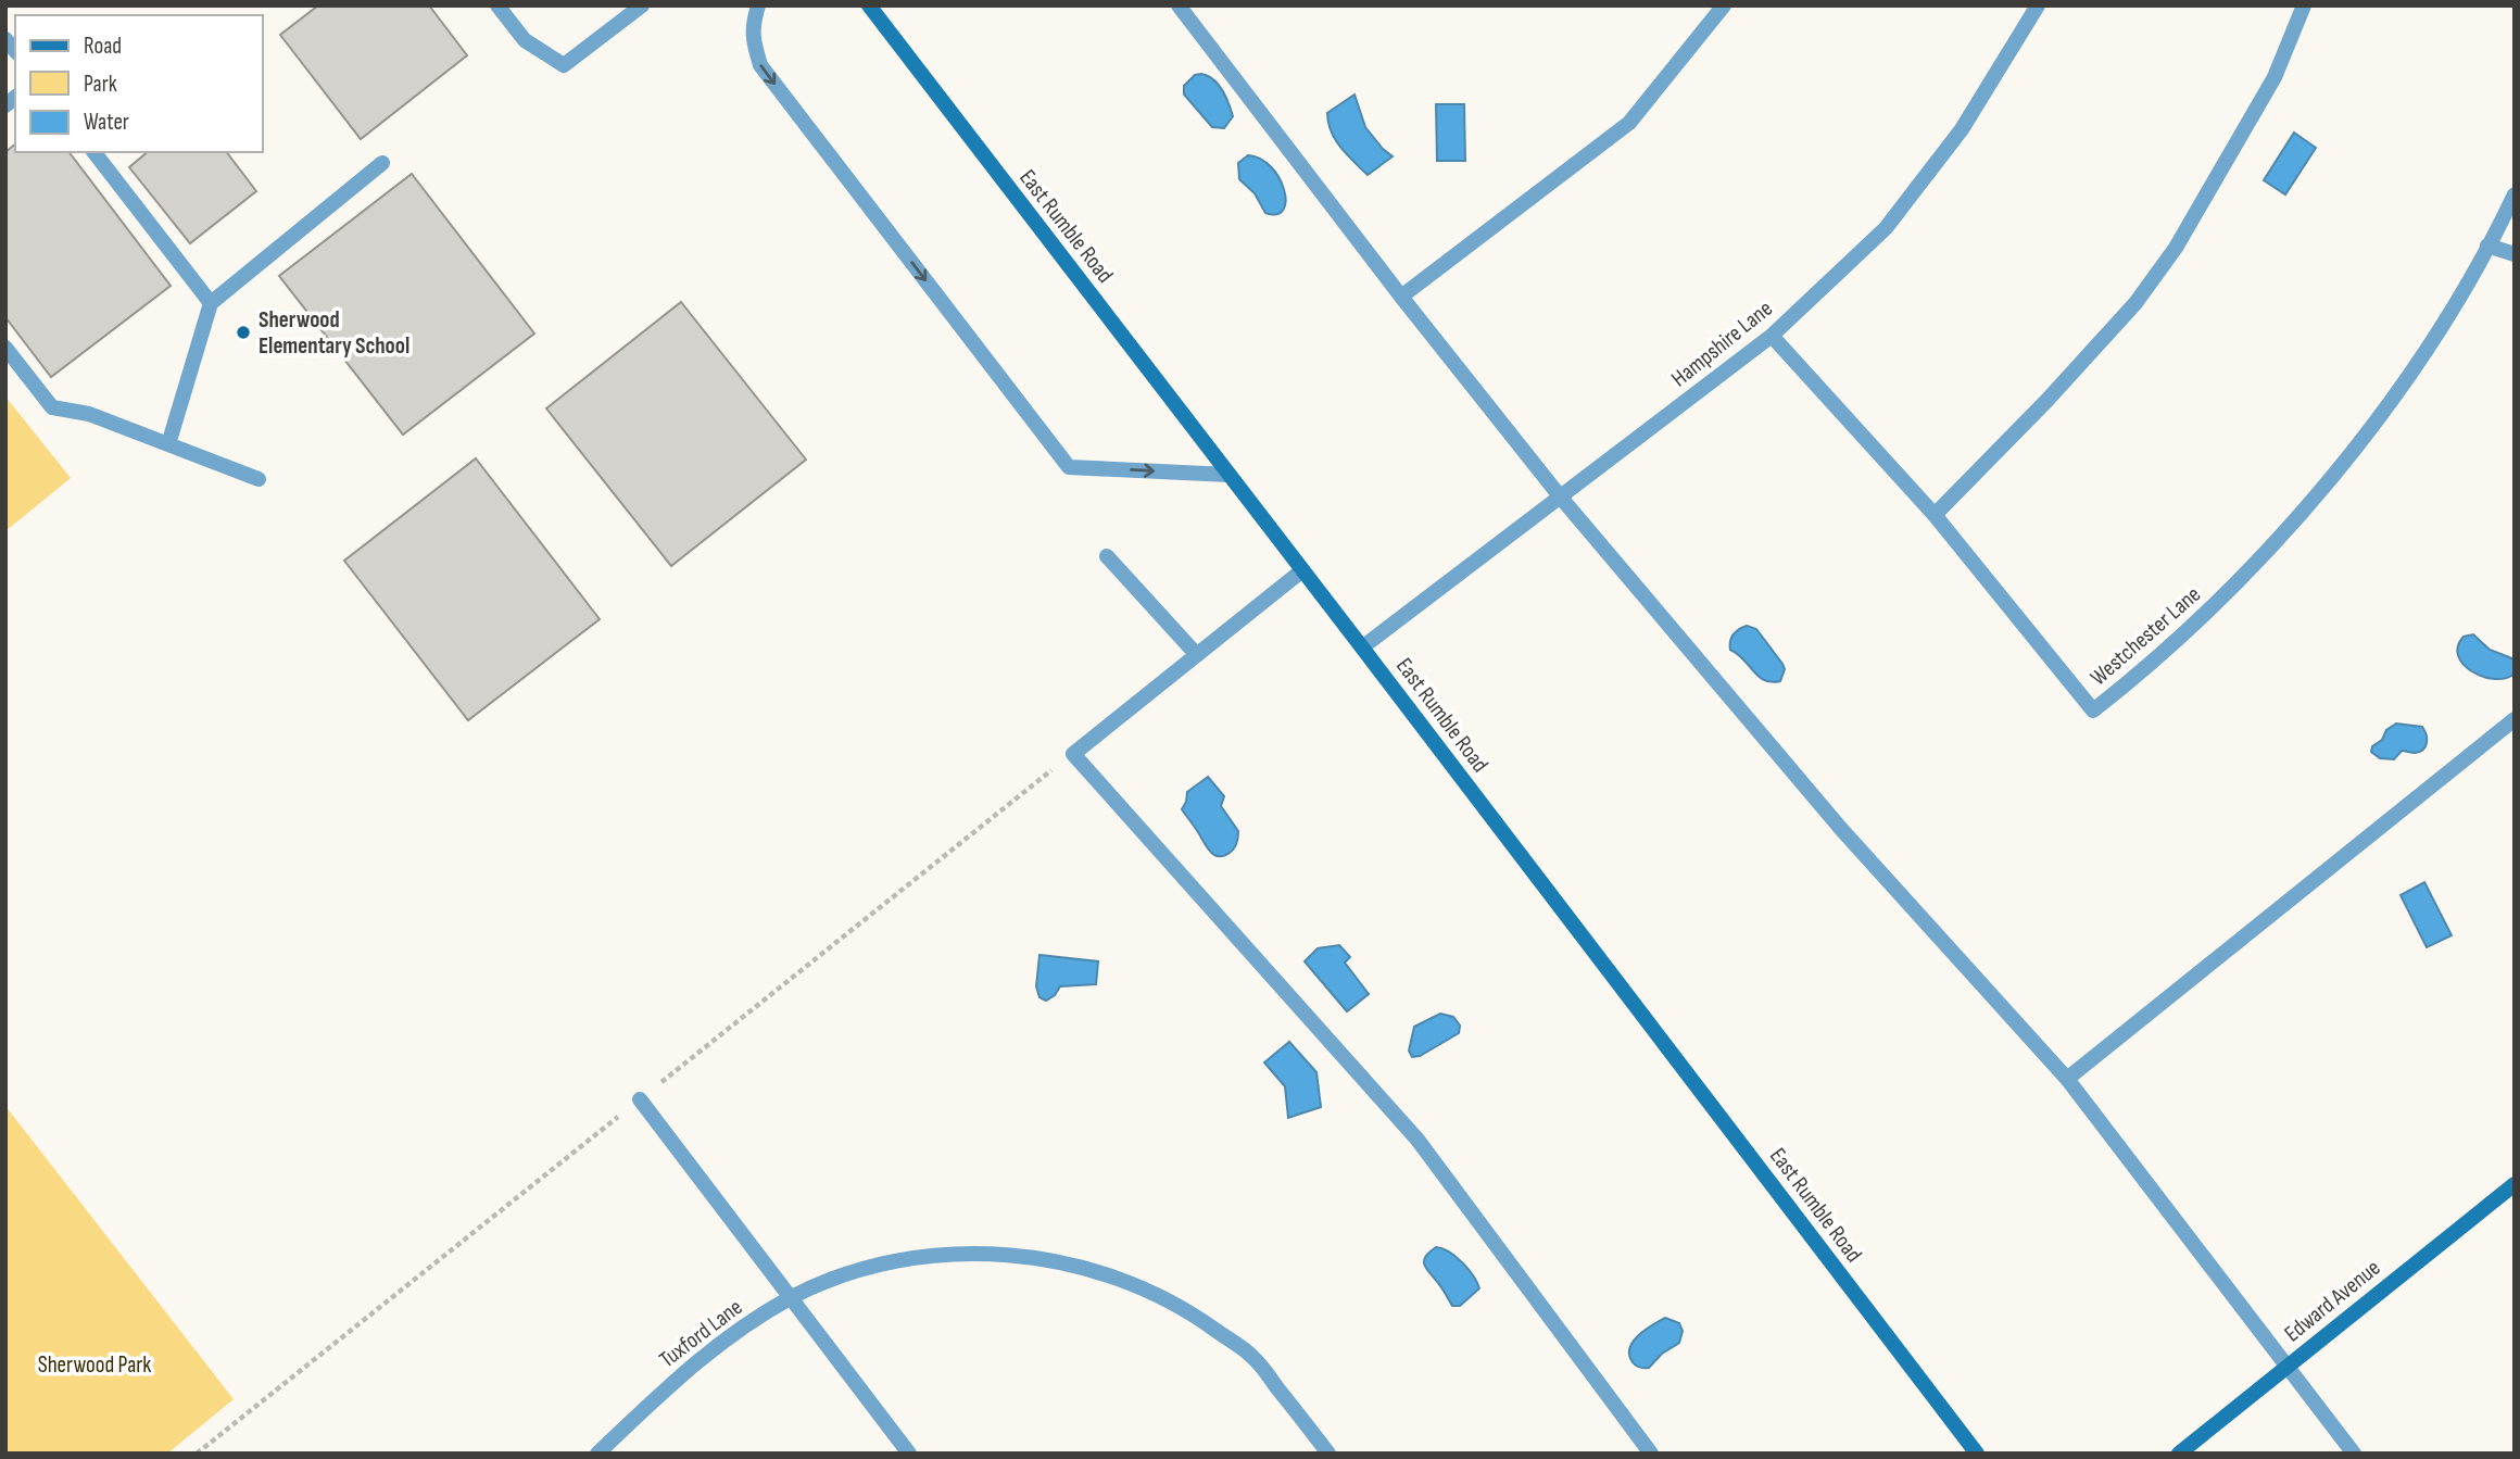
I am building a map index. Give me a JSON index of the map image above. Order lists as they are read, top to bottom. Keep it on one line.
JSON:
{"streets":{"street":["East Rumble Road","Hampshire Lane","Westchester Lane","Edward Avenue","Tuxford Lane"]},"crossings":[["East Rumble Road","Hampshire Lane"],["Hampshire Lane","Westchester Lane"]],"parks":["Sherwood Park"],"places":["Sherwood Elementary School"],"legend":["Road","Park","Water"]}
